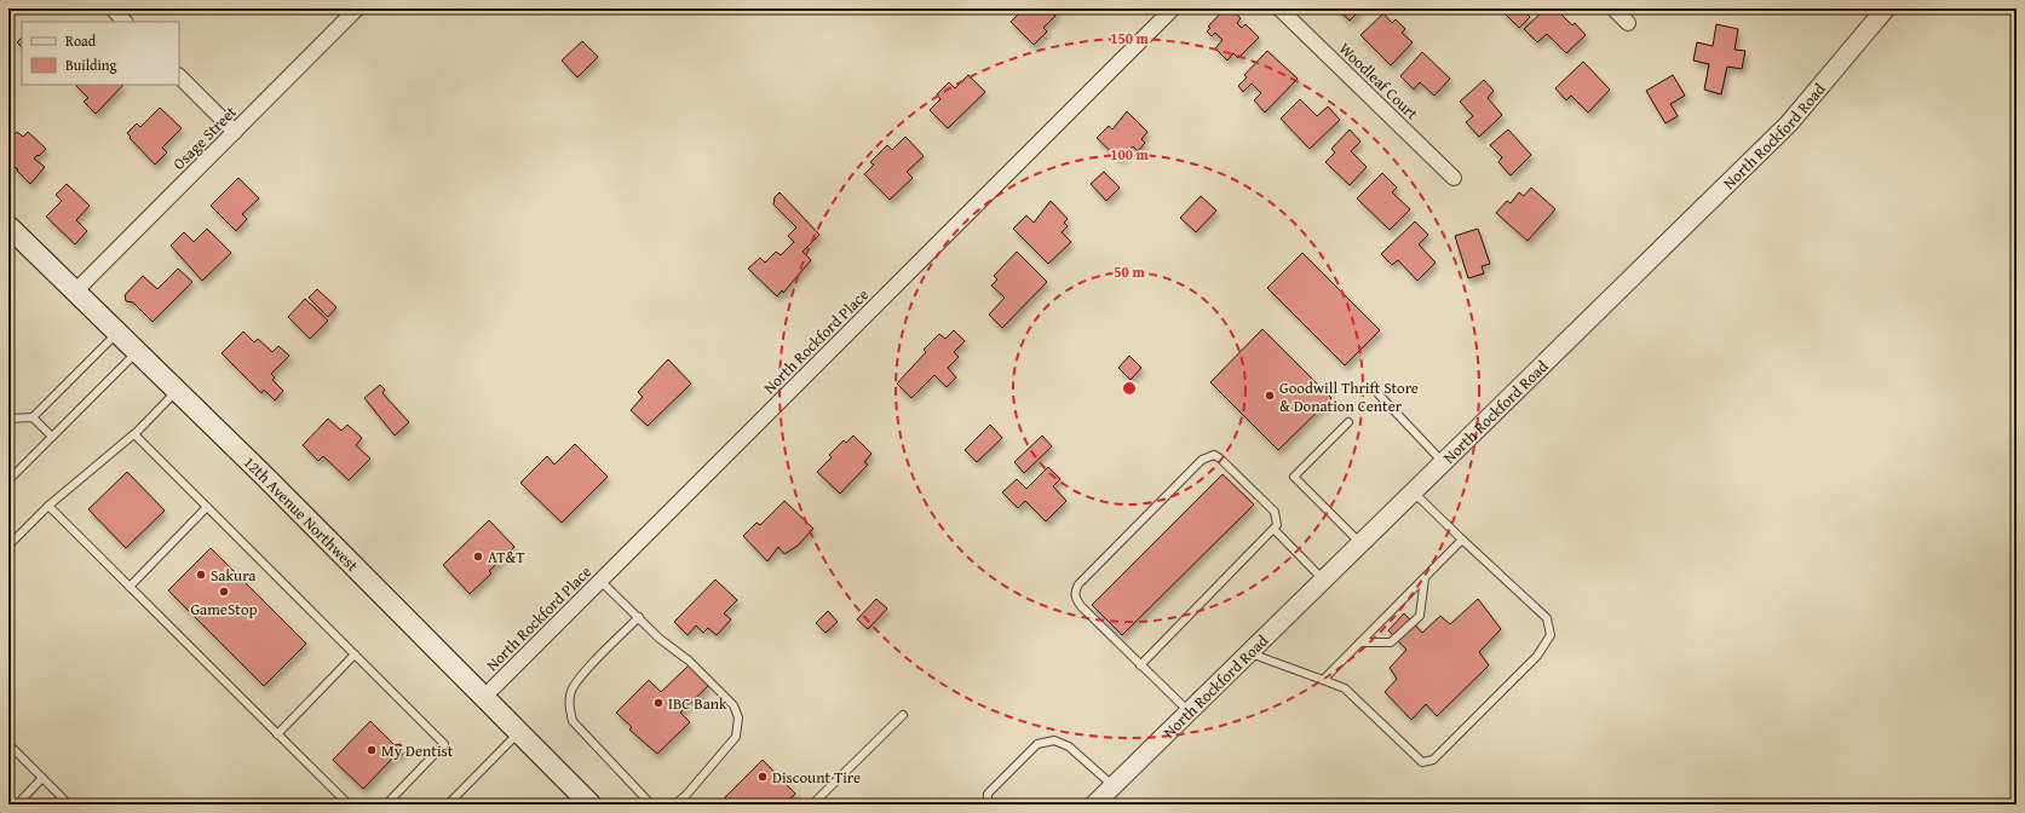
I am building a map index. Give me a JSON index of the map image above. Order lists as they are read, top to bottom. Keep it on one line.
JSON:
{"streets":{"main road":["12th Avenue Northwest"],"street":["Woodleaf Court","North Rockford Road","Osage Street","North Rockford Place"]},"crossings":[["Osage Street","12th Avenue Northwest"],["North Rockford Place","12th Avenue Northwest"]],"places":["Goodwill Thrift Store & Donation Center","AT&T","Sakura","GameStop","IBC Bank","My Dentist","Discount Tire"],"legend":["Road","Building"],"rings":["150 m","100 m","50 m"]}
